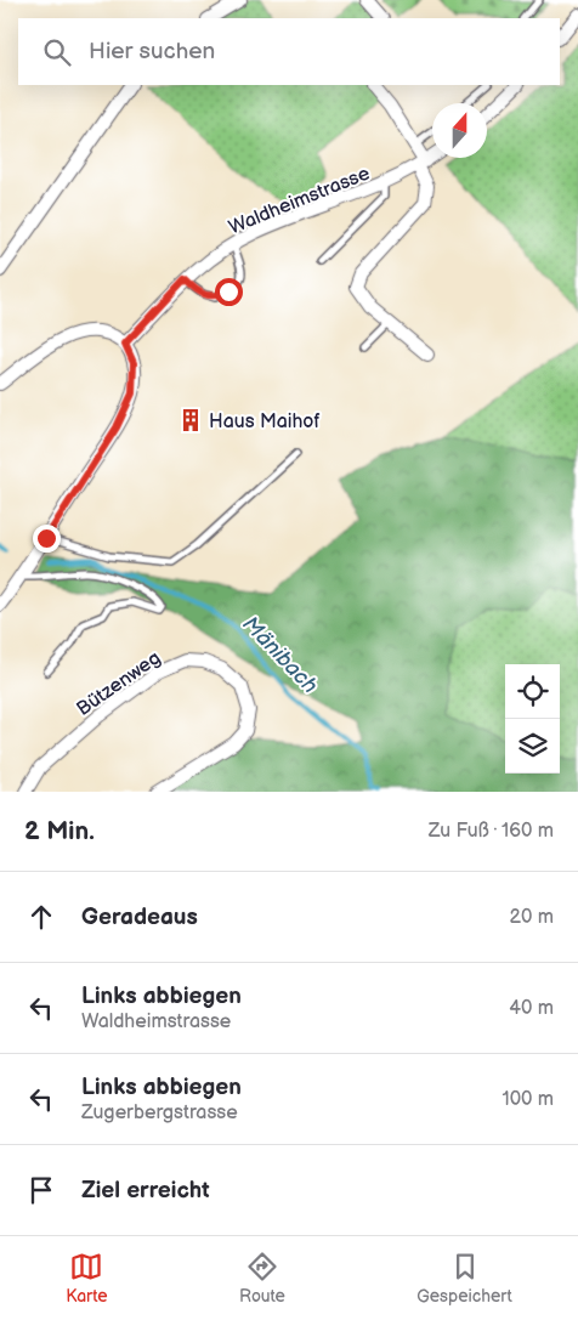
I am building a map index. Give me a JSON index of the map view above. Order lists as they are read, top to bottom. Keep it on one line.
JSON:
{"streets":{"street":["Waldheimstrasse","Bützenweg"]},"water":["Mänibach"],"places":{"building":["Haus Maihof"]},"north":"top","page":{"search":"Hier suchen","heading":["2 Min.","Zu Fuß · 160 m"],"list":[["Geradeaus","20 m"],["Links abbiegen","Waldheimstrasse","40 m"],["Links abbiegen","Zugerbergstrasse","100 m"],"Ziel erreicht"],"nav":["Karte","Route","Gespeichert"]}}
